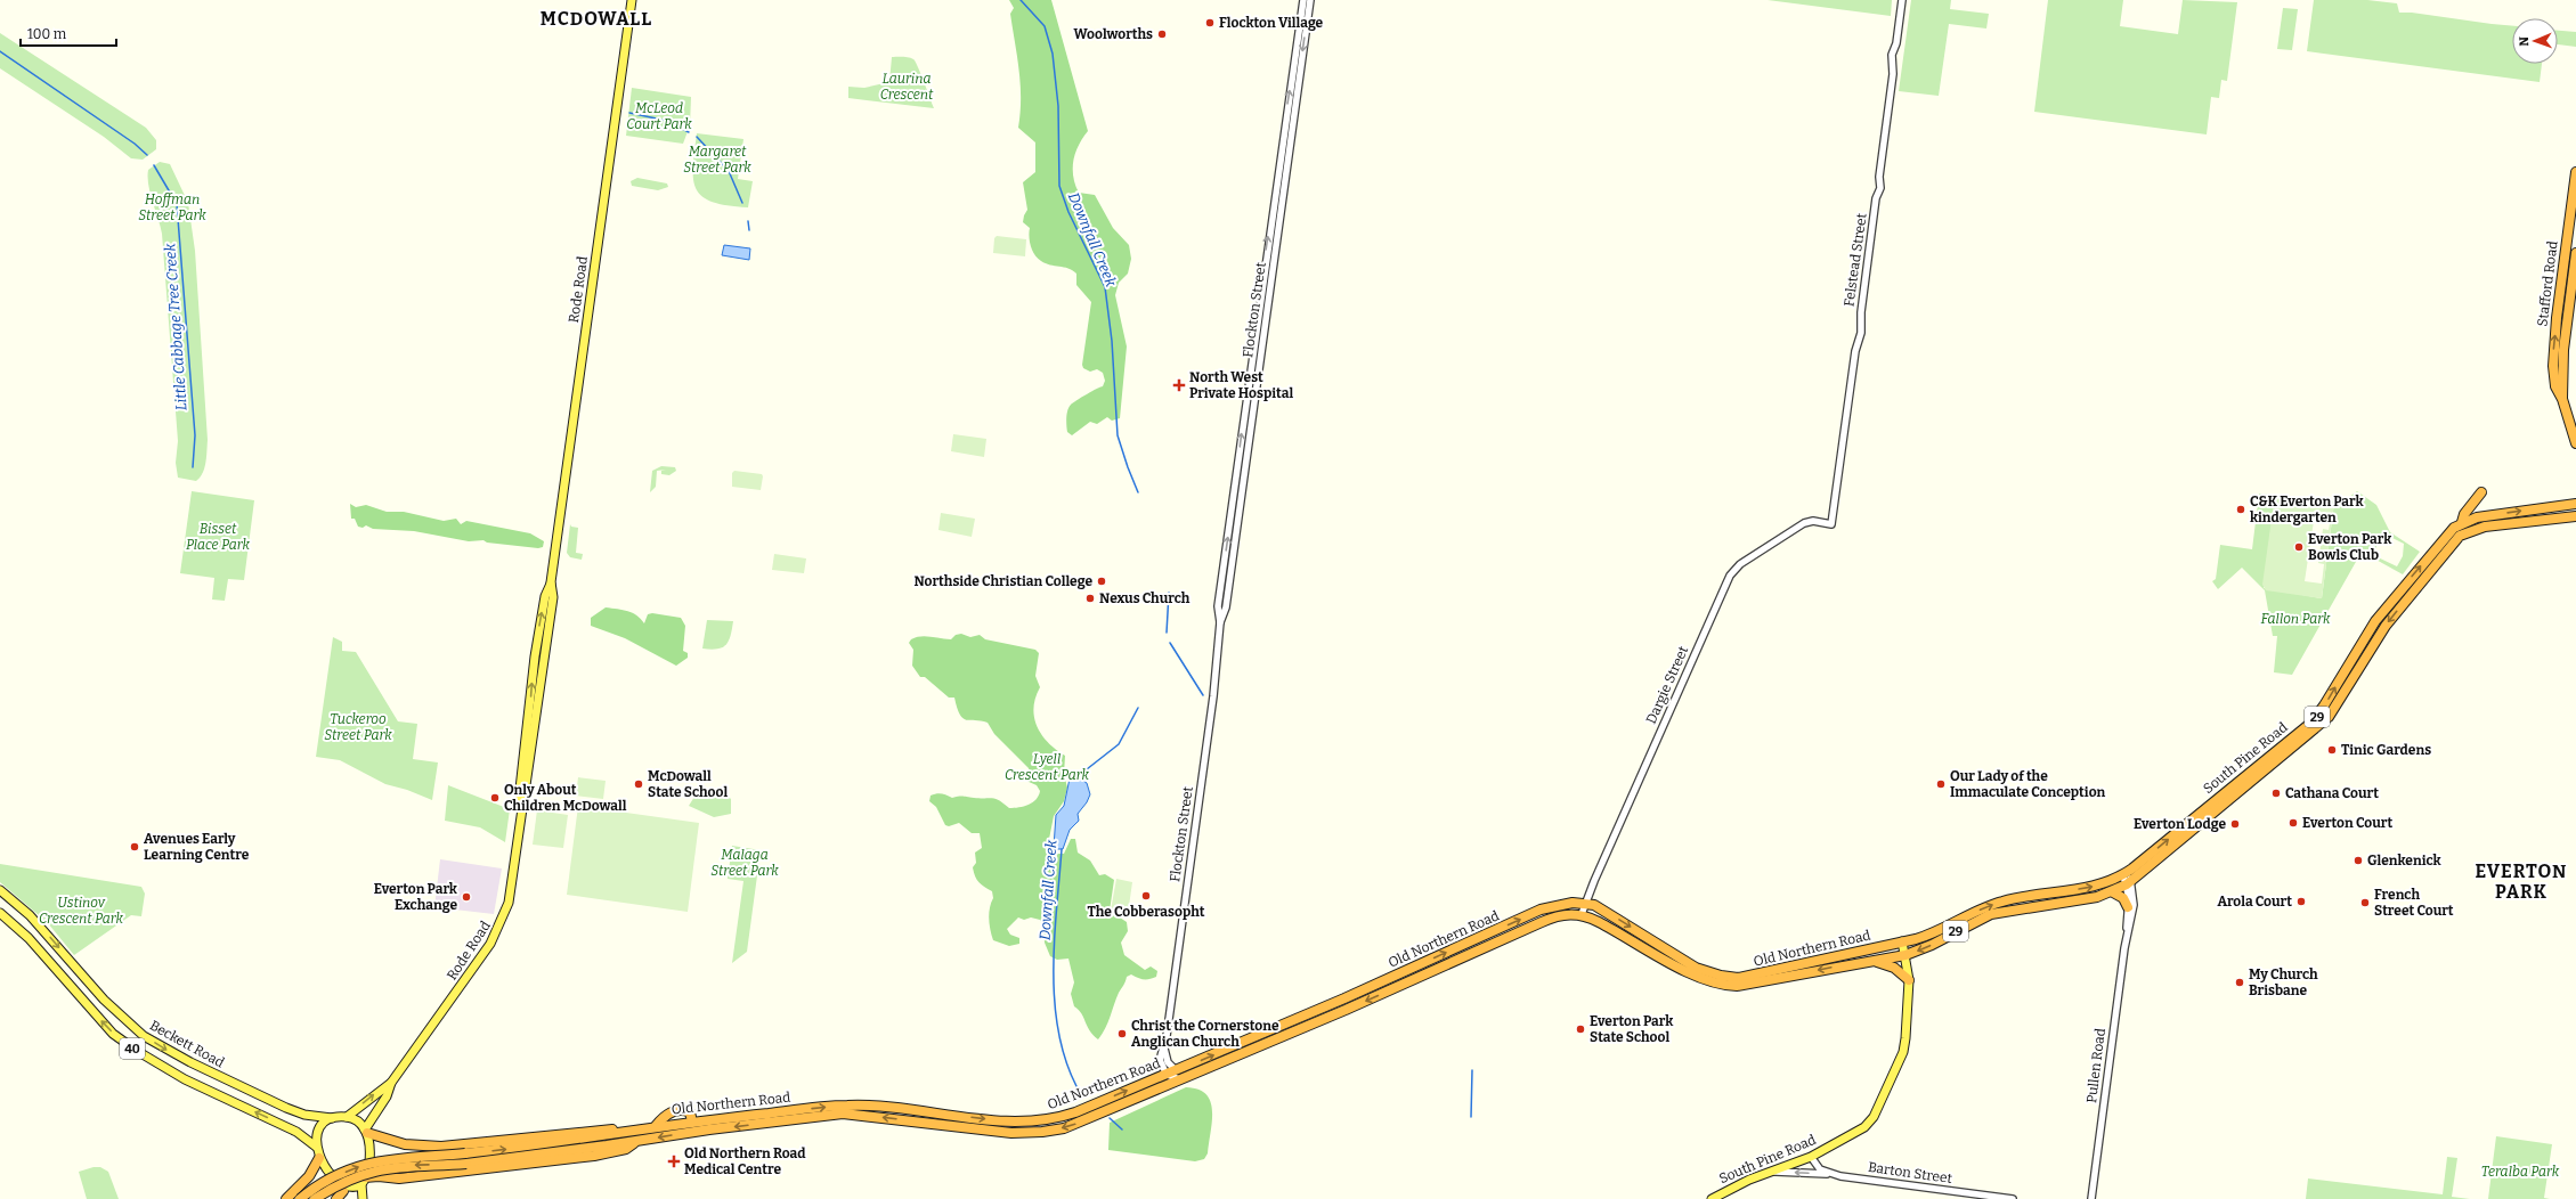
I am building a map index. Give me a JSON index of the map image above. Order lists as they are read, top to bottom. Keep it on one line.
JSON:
{"streets":{"highway":["Stafford Road","29","South Pine Road","Old Northern Road"],"main road":["Rode Road","Beckett Road","40"],"street":["Felstead Street","Flockton Street","Dargie Street","Pullen Road","Barton Street"]},"crossings":[["Felstead Street","Dargie Street"],["Rode Road","Beckett Road"],["Rode Road","40"],["Flockton Street","Old Northern Road"],["Dargie Street","Old Northern Road"],["South Pine Road","Old Northern Road"],["South Pine Road","Pullen Road"],["South Pine Road","Barton Street"],["Beckett Road","40"]],"districts":["MCDOWALL","EVERTON PARK"],"water":["Downfall Creek","Little Cabbage Tree Creek"],"parks":["Laurina Crescent","McLeod Court Park","Margaret Street Park","Hoffman Street Park","Bisset Place Park","Fallon Park","Tuckeroo Street Park","Lyell Crescent Park","Malaga Street Park","Ustinov Crescent Park","Teralba Park"],"places":{"other":["Flockton Village","Woolworths","C&K Everton Park kindergarten","Everton Park Bowls Club","Northside Christian College","Nexus Church","Tinic Gardens","McDowall State School","Our Lady of the Immaculate Conception","Cathana Court","Only About Children McDowall","Everton Court","Everton Lodge","Avenues Early Learning Centre","Glenkenick","The Cobberasopht","Everton Park Exchange","Arola Court","French Street Court","My Church Brisbane","Everton Park State School","Christ the Cornerstone Anglican Church"],"health":["North West Private Hospital","Old Northern Road Medical Centre"]},"scale_bar":"100 m","north":"left"}
